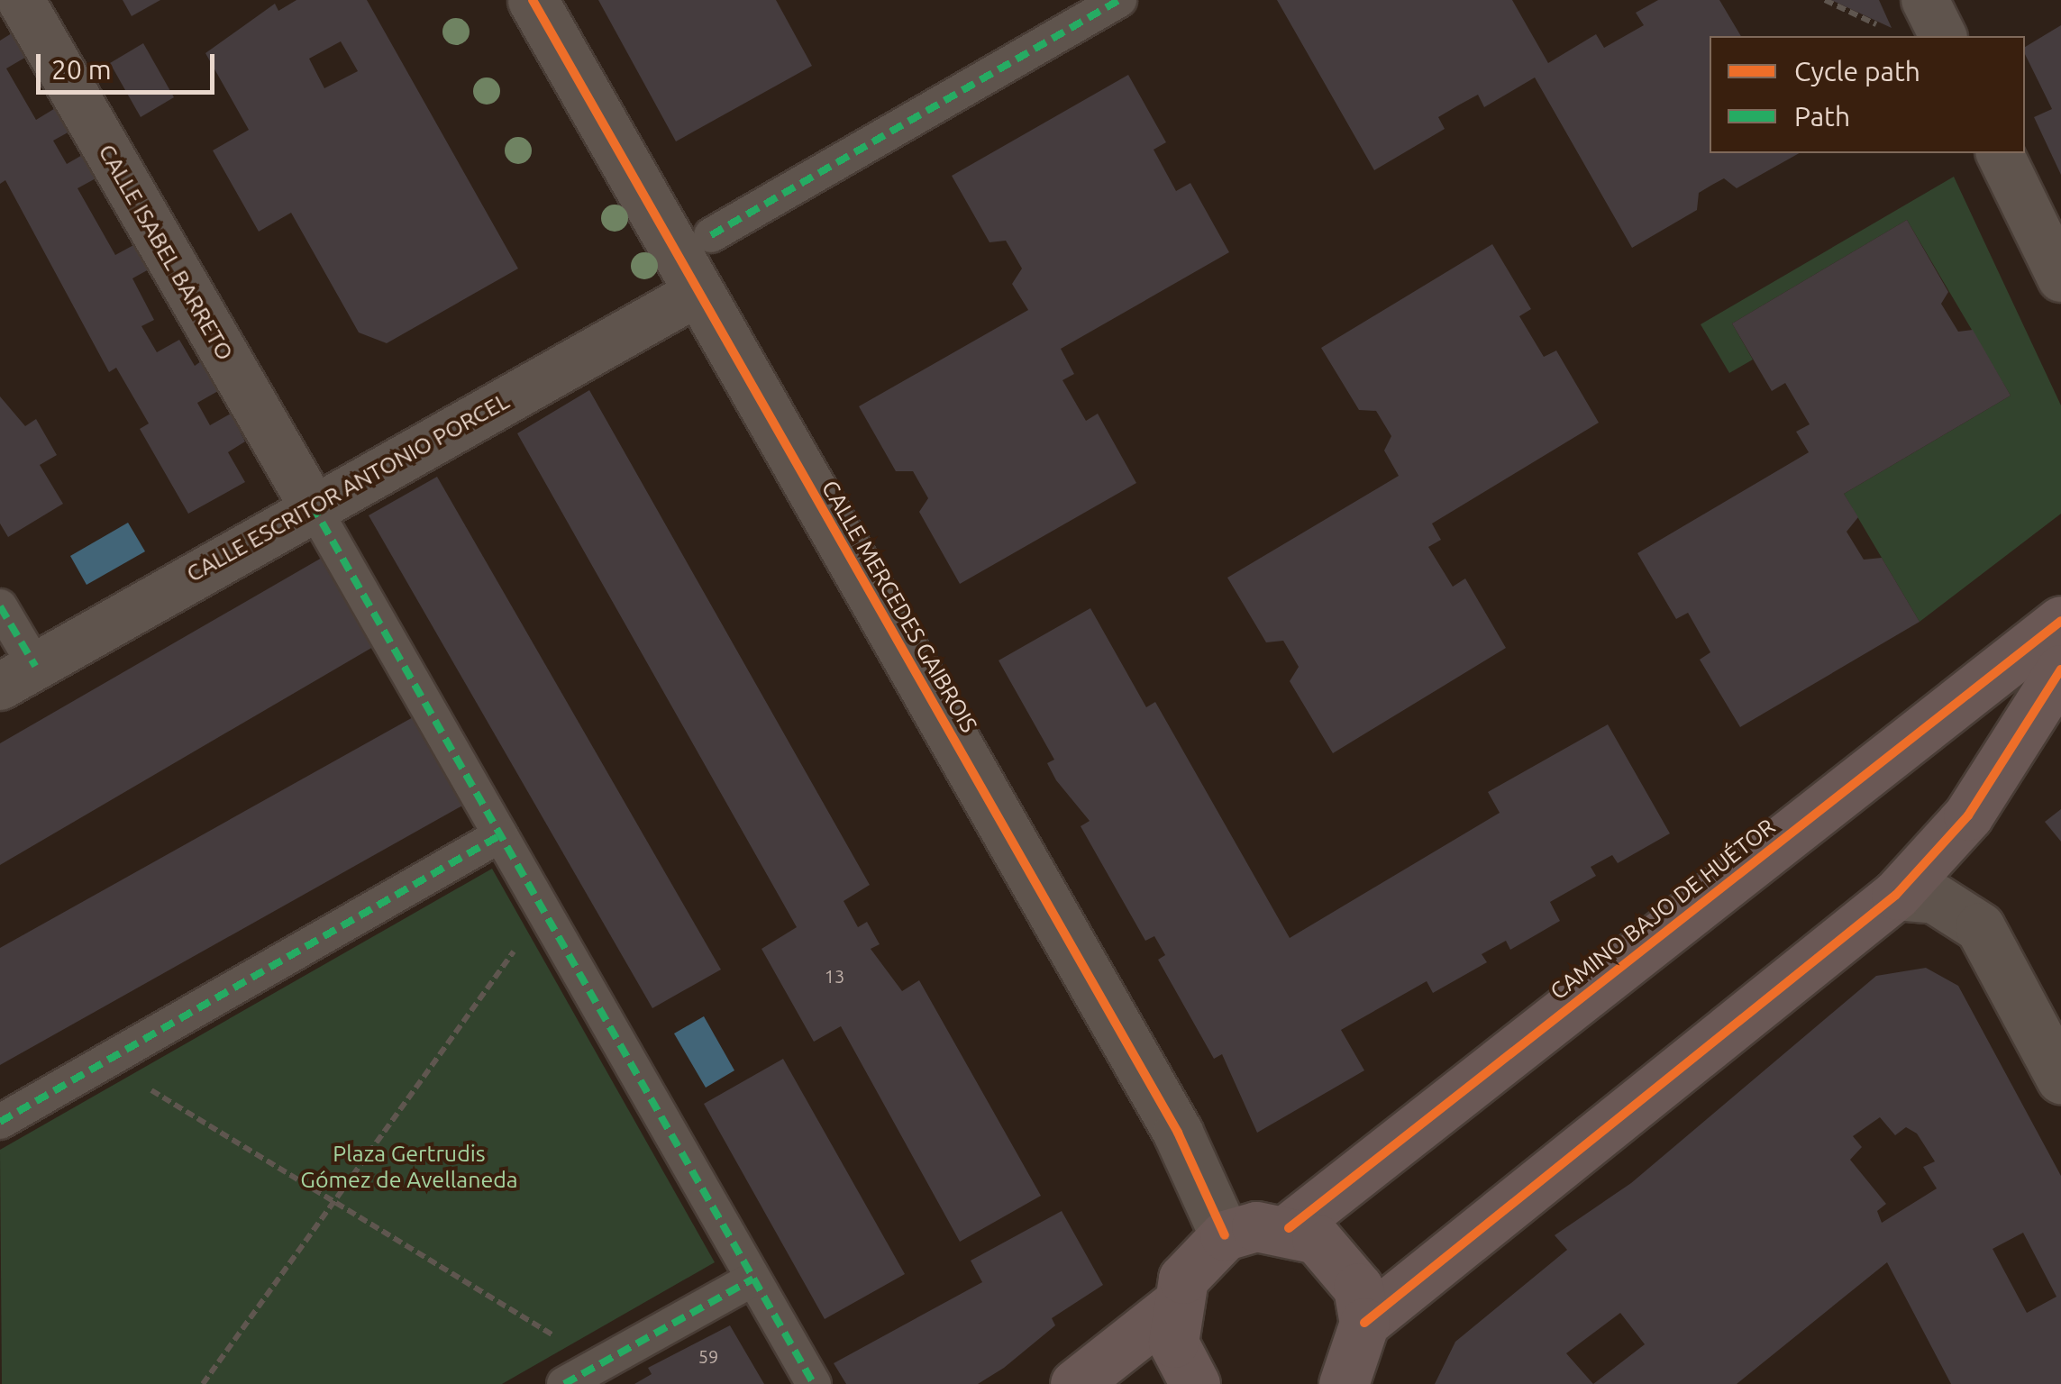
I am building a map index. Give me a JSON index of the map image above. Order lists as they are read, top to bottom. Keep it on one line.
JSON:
{"streets":{"main road":["CAMINO BAJO DE HUÉTOR"],"street":["CALLE ISABEL BARRETO","CALLE ESCRITOR ANTONIO PORCEL","CALLE MERCEDES GAIBROIS"]},"crossings":[["CALLE ISABEL BARRETO","CALLE ESCRITOR ANTONIO PORCEL"],["CALLE ESCRITOR ANTONIO PORCEL","CALLE MERCEDES GAIBROIS"]],"parks":["Plaza Gertrudis Gómez de Avellaneda"],"house_numbers":["13","59"],"legend":["Cycle path","Path"],"scale_bar":"20 m"}
